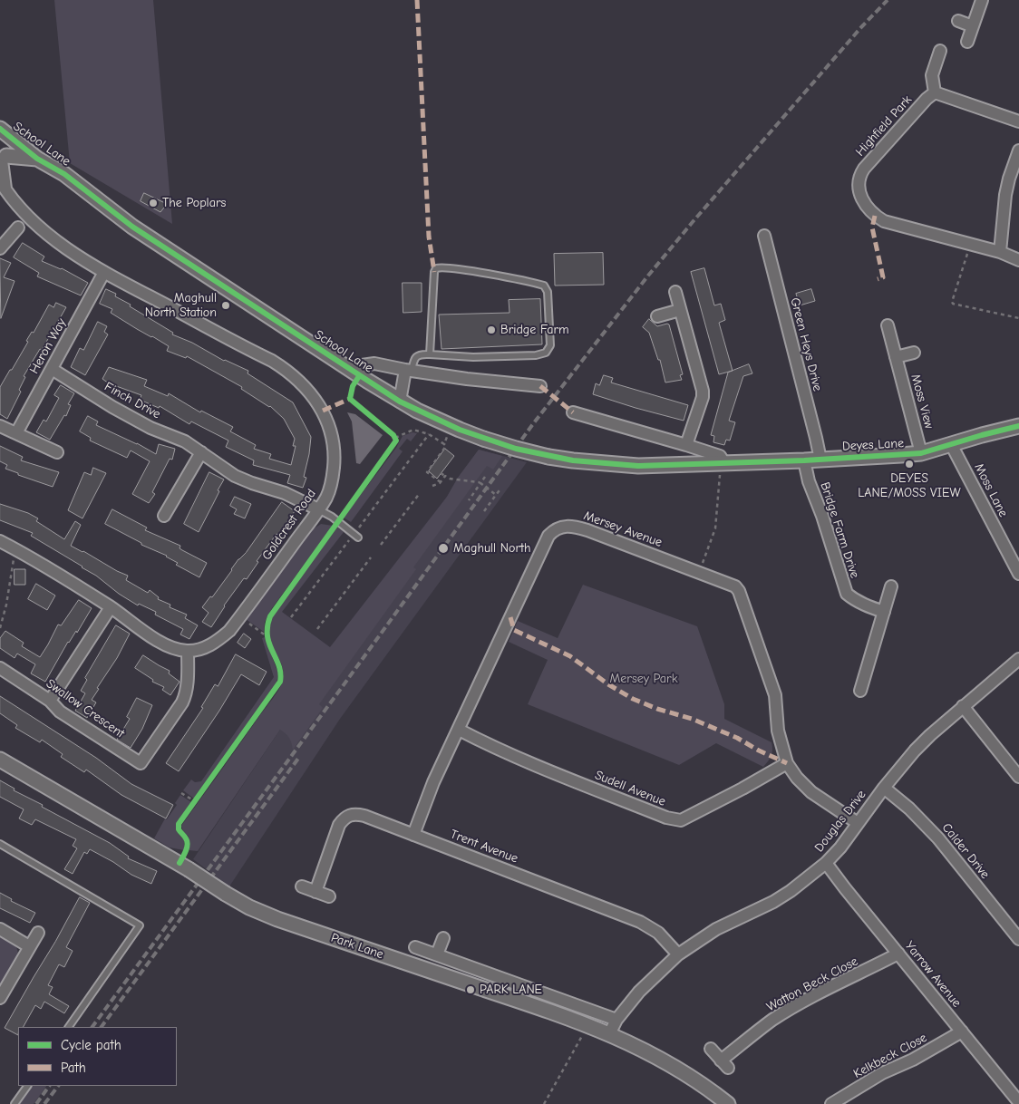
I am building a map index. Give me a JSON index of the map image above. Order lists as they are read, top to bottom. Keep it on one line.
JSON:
{"streets":{"street":["Highfield Park","School Lane","Green Heys Drive","Heron Way","Finch Drive","Moss View","Deyes Lane","Moss Lane","Goldcrest Road","Mersey Avenue","Bridge Farm Drive","Swallow Crescent","Sudell Avenue","Douglas Drive","Trent Avenue","Calder Drive","Park Lane","Yarrow Avenue","Watton Beck Close","Kelkbeck Close"]},"crossings":[["School Lane","Deyes Lane"],["School Lane","Goldcrest Road"],["Green Heys Drive","Deyes Lane"],["Heron Way","Finch Drive"],["Heron Way","Goldcrest Road"],["Finch Drive","Goldcrest Road"],["Moss View","Deyes Lane"],["Deyes Lane","Moss Lane"],["Deyes Lane","Bridge Farm Drive"],["Goldcrest Road","Swallow Crescent"],["Mersey Avenue","Sudell Avenue"],["Mersey Avenue","Douglas Drive"],["Mersey Avenue","Trent Avenue"],["Douglas Drive","Trent Avenue"],["Douglas Drive","Calder Drive"],["Douglas Drive","Park Lane"],["Douglas Drive","Yarrow Avenue"],["Yarrow Avenue","Watton Beck Close"],["Yarrow Avenue","Kelkbeck Close"]],"parks":["Mersey Park"],"places":["The Poplars","Maghull North Station","Bridge Farm","DEYES LANE/MOSS VIEW","Maghull North","PARK LANE"],"legend":["Cycle path","Path"]}
